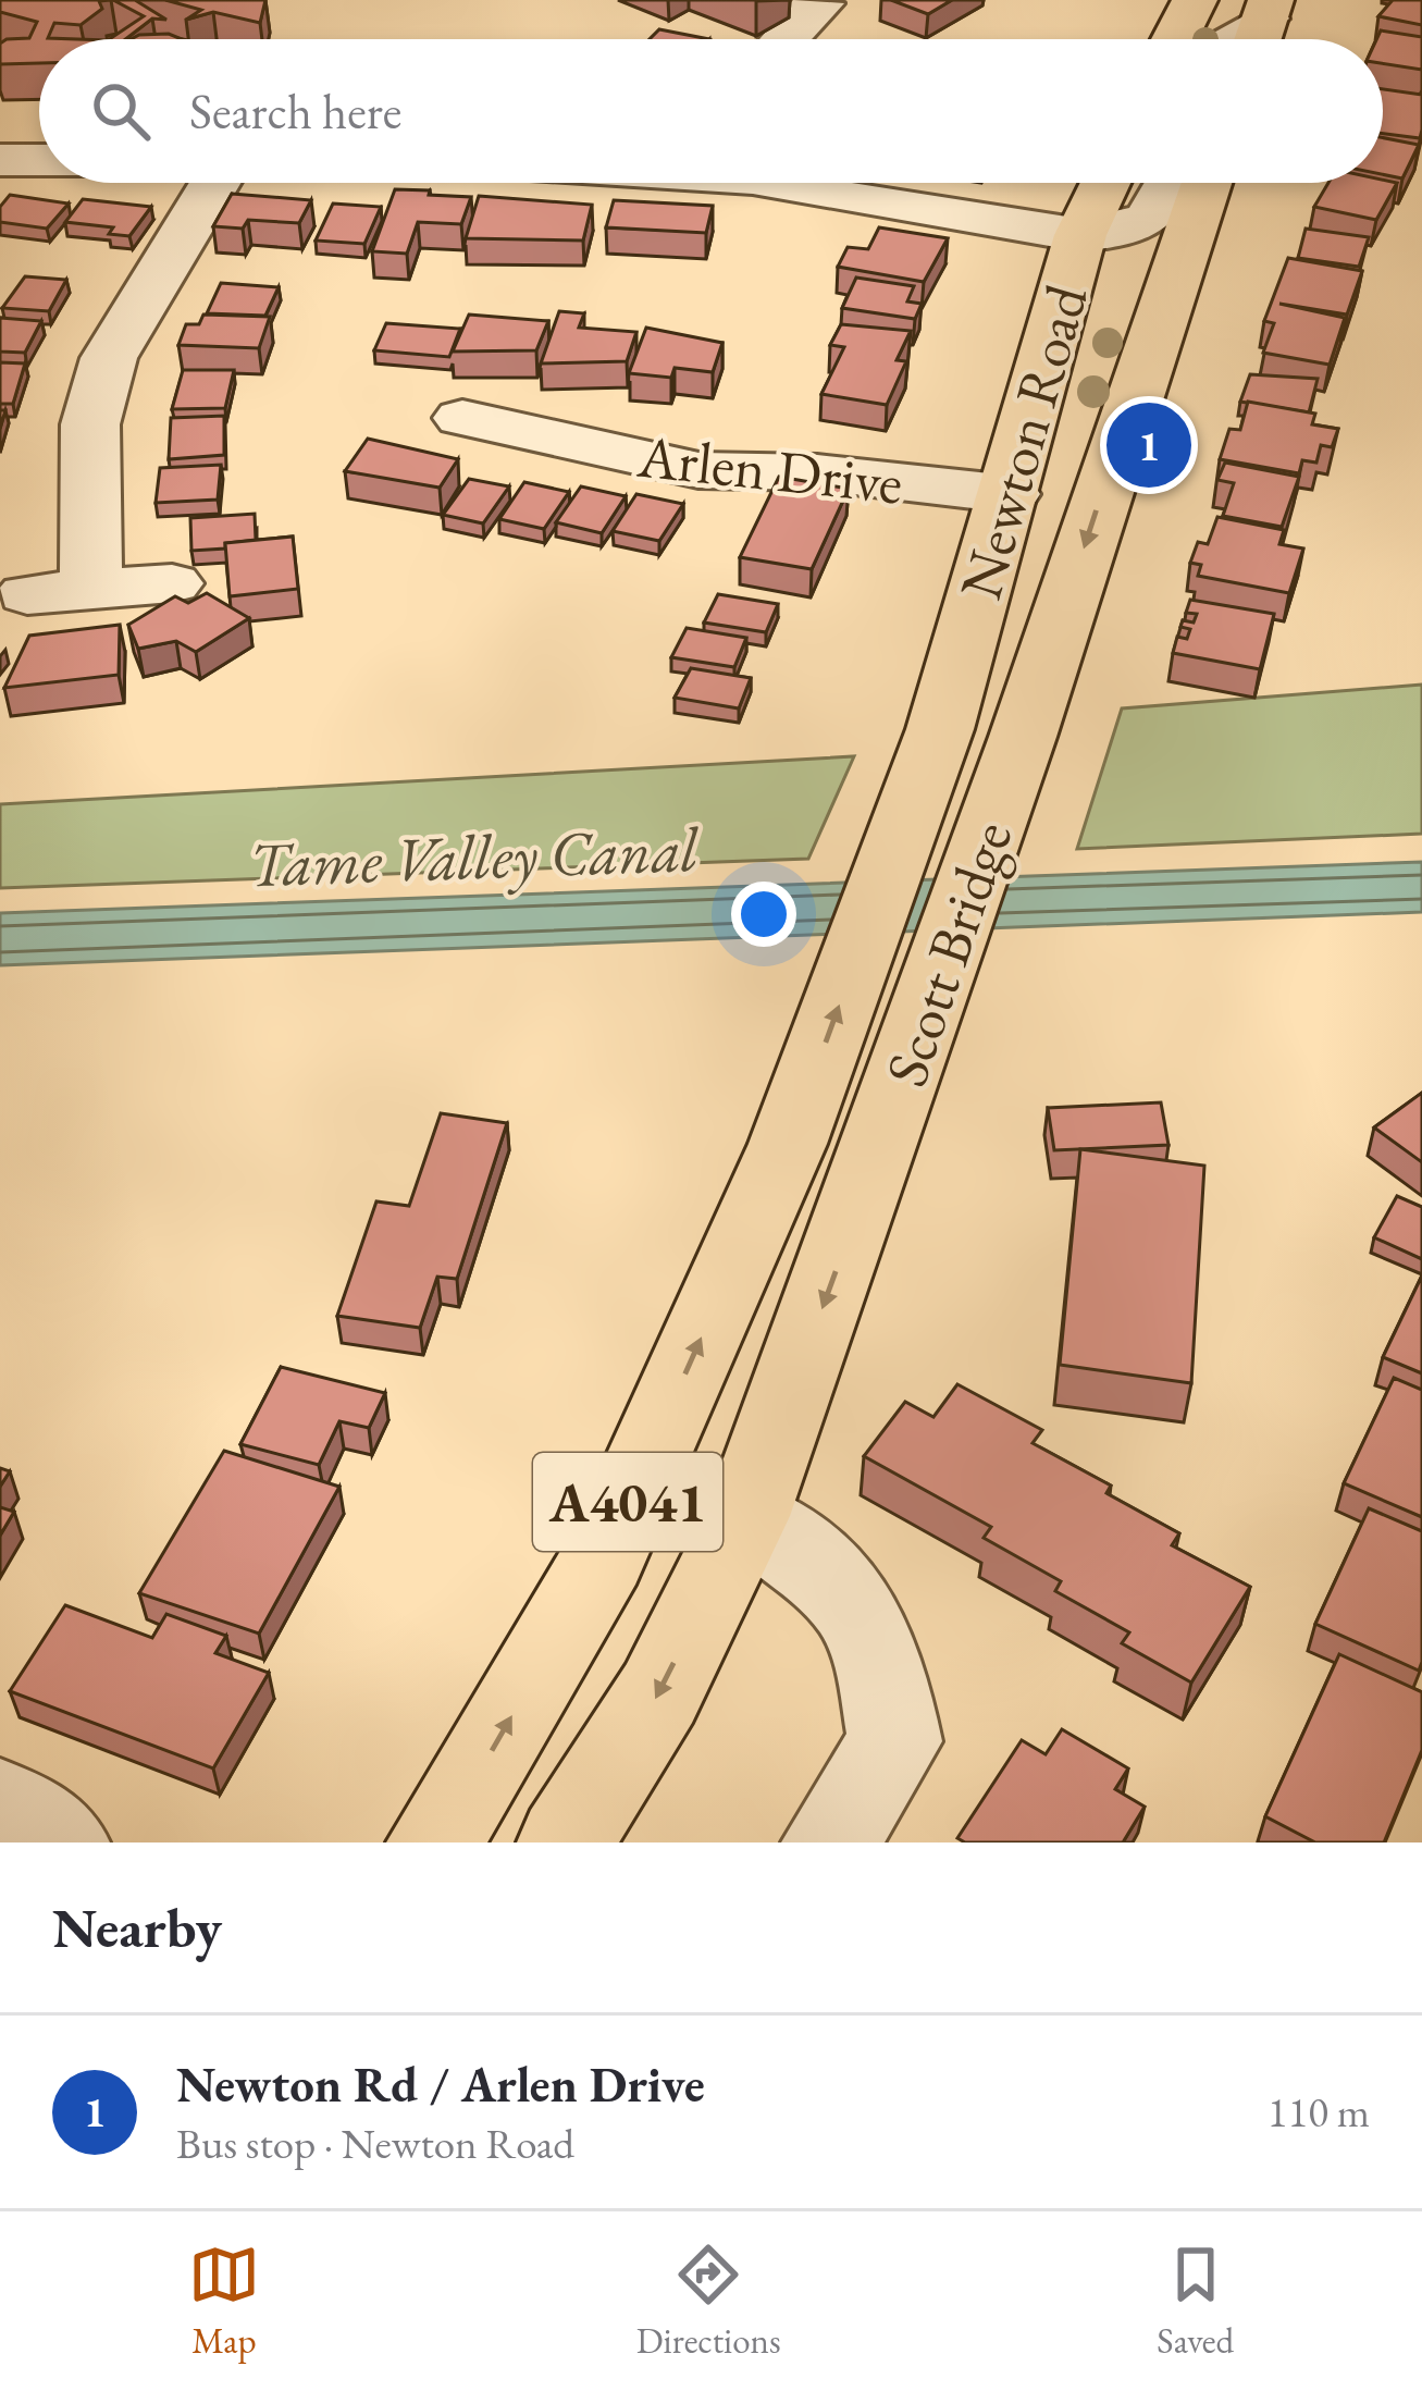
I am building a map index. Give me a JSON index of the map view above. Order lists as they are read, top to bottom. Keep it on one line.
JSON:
{"streets":{"highway":["Newton Road","Scott Bridge","A4041"],"street":["Arlen Drive"]},"crossings":[["Newton Road","Arlen Drive"],["Newton Road","Scott Bridge"],["Scott Bridge","A4041"]],"water":["Tame Valley Canal"],"page":{"search":"Search here","pins":"1","heading":"Nearby","list":[{"mark":"1","name":"Newton Rd / Arlen Drive","note":"Bus stop · Newton Road","value":"110 m"}],"nav":["Map","Directions","Saved"]}}
